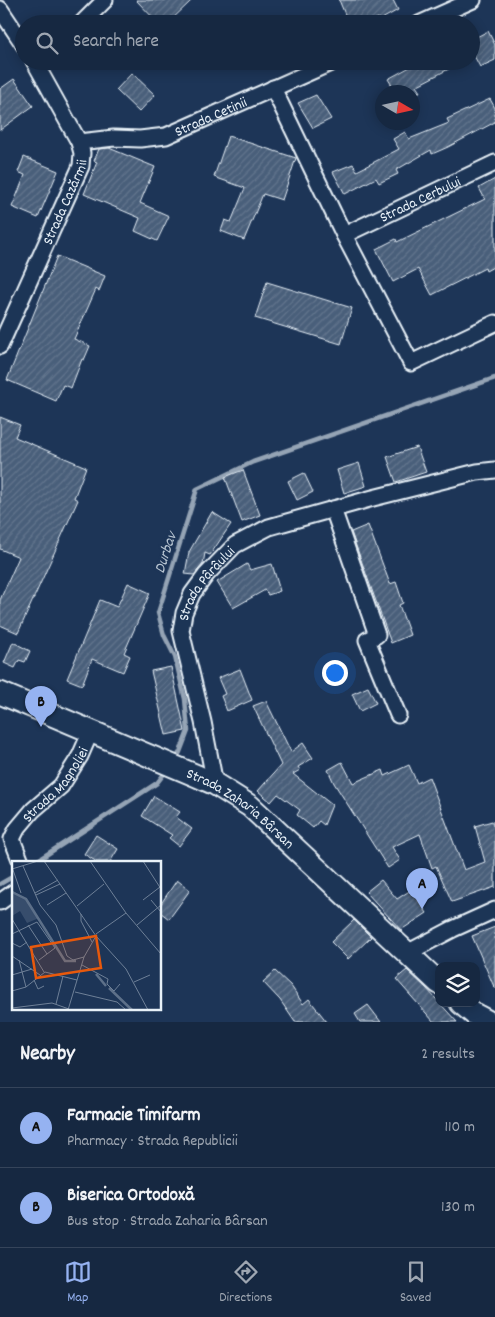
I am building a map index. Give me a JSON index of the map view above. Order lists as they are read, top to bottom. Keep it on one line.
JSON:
{"streets":{"main road":["Strada Zaharia Bârsan"],"street":["Strada Cetinii","Strada Cerbului","Strada Cazărmii","Strada Pârâului","Strada Magnoliei"]},"crossings":[["Strada Cetinii","Strada Cazărmii"],["Strada Pârâului","Strada Zaharia Bârsan"],["Strada Magnoliei","Strada Zaharia Bârsan"]],"water":["Durbav"],"north":"right","page":{"search":"Search here","pins":["B","A"],"heading":["Nearby","2 results"],"list":[{"mark":"A","name":"Farmacie Timifarm","note":"Pharmacy · Strada Republicii","value":"110 m"},{"mark":"B","name":"Biserica Ortodoxă","note":"Bus stop · Strada Zaharia Bârsan","value":"130 m"}],"nav":["Map","Directions","Saved"]}}
